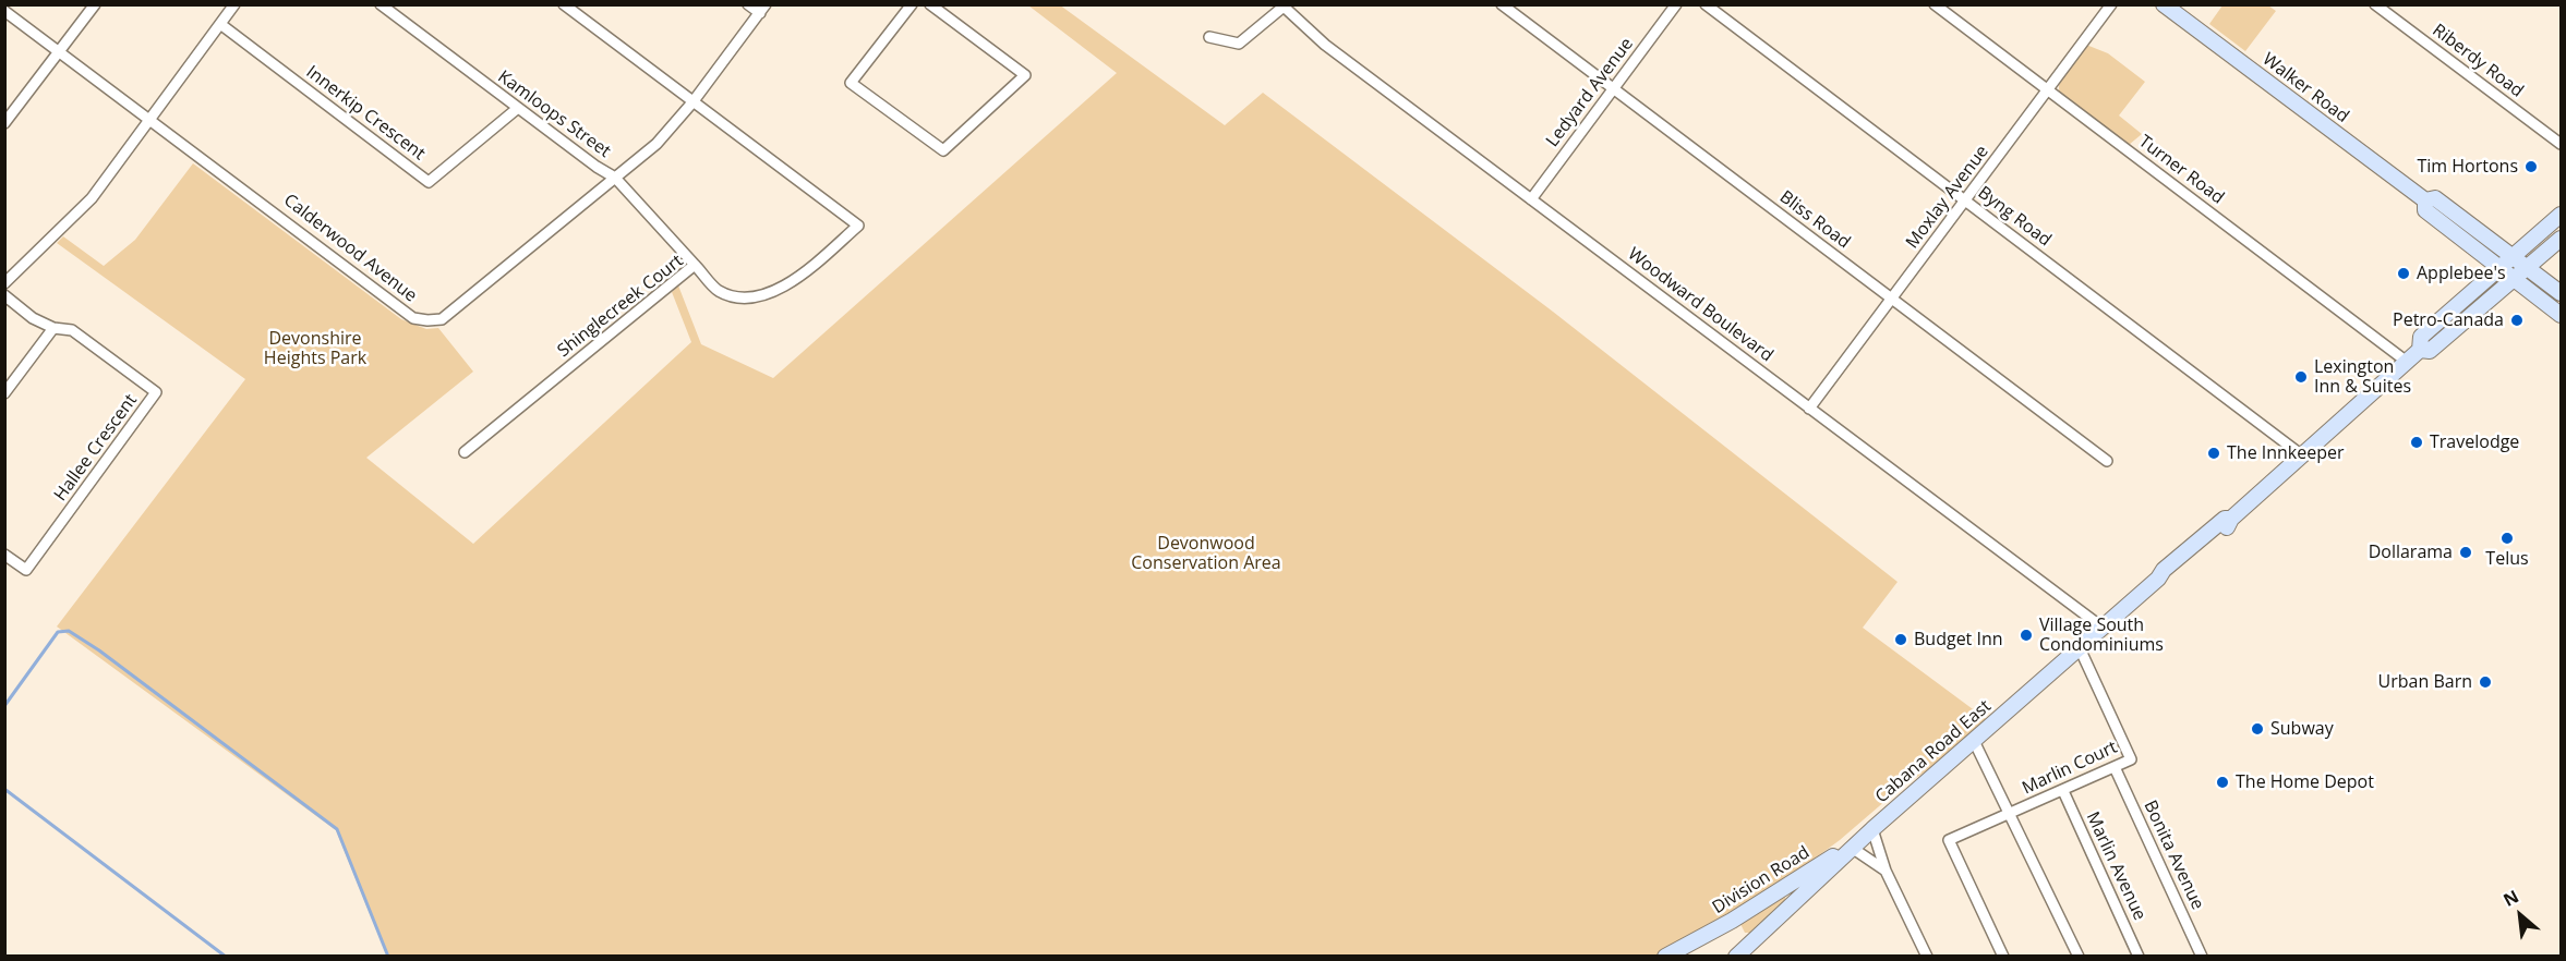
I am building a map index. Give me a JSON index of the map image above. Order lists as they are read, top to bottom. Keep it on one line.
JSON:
{"streets":{"main road":["Walker Road","Cabana Road East","Division Road"],"street":["Riberdy Road","Ledyard Avenue","Innerkip Crescent","Kamloops Street","Turner Road","Moxlay Avenue","Byng Road","Bliss Road","Calderwood Avenue","Woodward Boulevard","Shinglecreek Court","Hallee Crescent","Marlin Court","Bonita Avenue","Marlin Avenue"]},"crossings":[["Walker Road","Cabana Road East"],["Ledyard Avenue","Bliss Road"],["Ledyard Avenue","Woodward Boulevard"],["Innerkip Crescent","Kamloops Street"],["Kamloops Street","Calderwood Avenue"],["Kamloops Street","Shinglecreek Court"],["Turner Road","Moxlay Avenue"],["Turner Road","Cabana Road East"],["Moxlay Avenue","Byng Road"],["Moxlay Avenue","Bliss Road"],["Moxlay Avenue","Woodward Boulevard"],["Byng Road","Cabana Road East"],["Calderwood Avenue","Shinglecreek Court"],["Woodward Boulevard","Cabana Road East"],["Cabana Road East","Marlin Court"],["Cabana Road East","Division Road"],["Marlin Court","Bonita Avenue"],["Marlin Court","Marlin Avenue"]],"parks":["Devonshire Heights Park","Devonwood Conservation Area"],"places":["Tim Hortons","Applebee's","Petro-Canada","Lexington Inn & Suites","Travelodge","The Innkeeper","Telus","Dollarama","Village South Condominiums","Budget Inn","Urban Barn","Subway","The Home Depot"],"north":"top left"}
